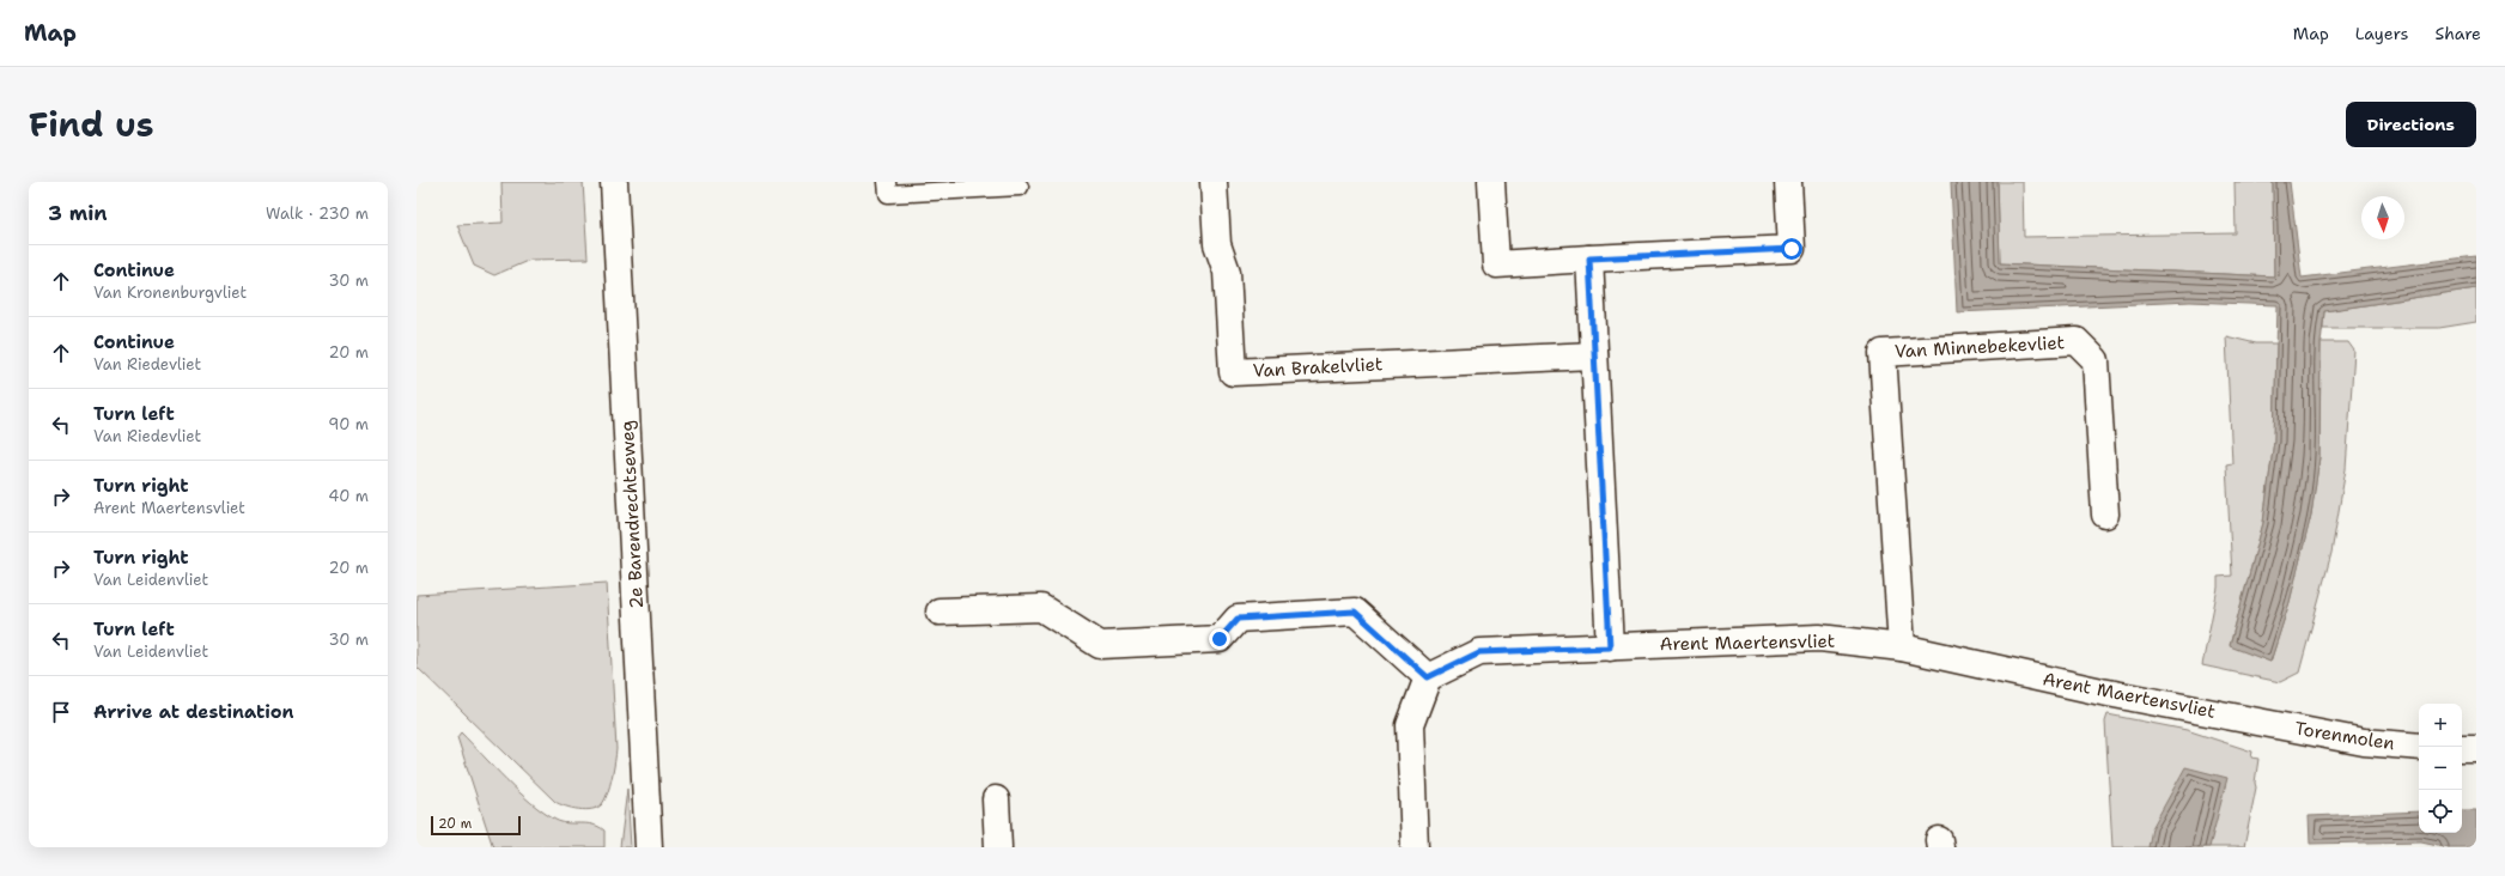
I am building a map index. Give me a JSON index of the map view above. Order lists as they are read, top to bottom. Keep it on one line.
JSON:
{"streets":{"street":["Van Minnebekevliet","Van Brakelvliet","2e Barendrechtseweg","Arent Maertensvliet","Torenmolen"]},"crossings":[["Van Minnebekevliet","Arent Maertensvliet"],["Arent Maertensvliet","Torenmolen"]],"scale_bar":"20 m","north":"bottom","page":{"header":"Map","nav":["Map","Layers","Share"],"title":"Find us","buttons":"Directions","heading":["3 min","Walk · 230 m"],"list":[["Continue","Van Kronenburgvliet","30 m"],["Continue","Van Riedevliet","20 m"],["Turn left","Van Riedevliet","90 m"],["Turn right","Arent Maertensvliet","40 m"],["Turn right","Van Leidenvliet","20 m"],["Turn left","Van Leidenvliet","30 m"],"Arrive at destination"],"map_buttons":["+","−"],"scale":"20 m"}}
